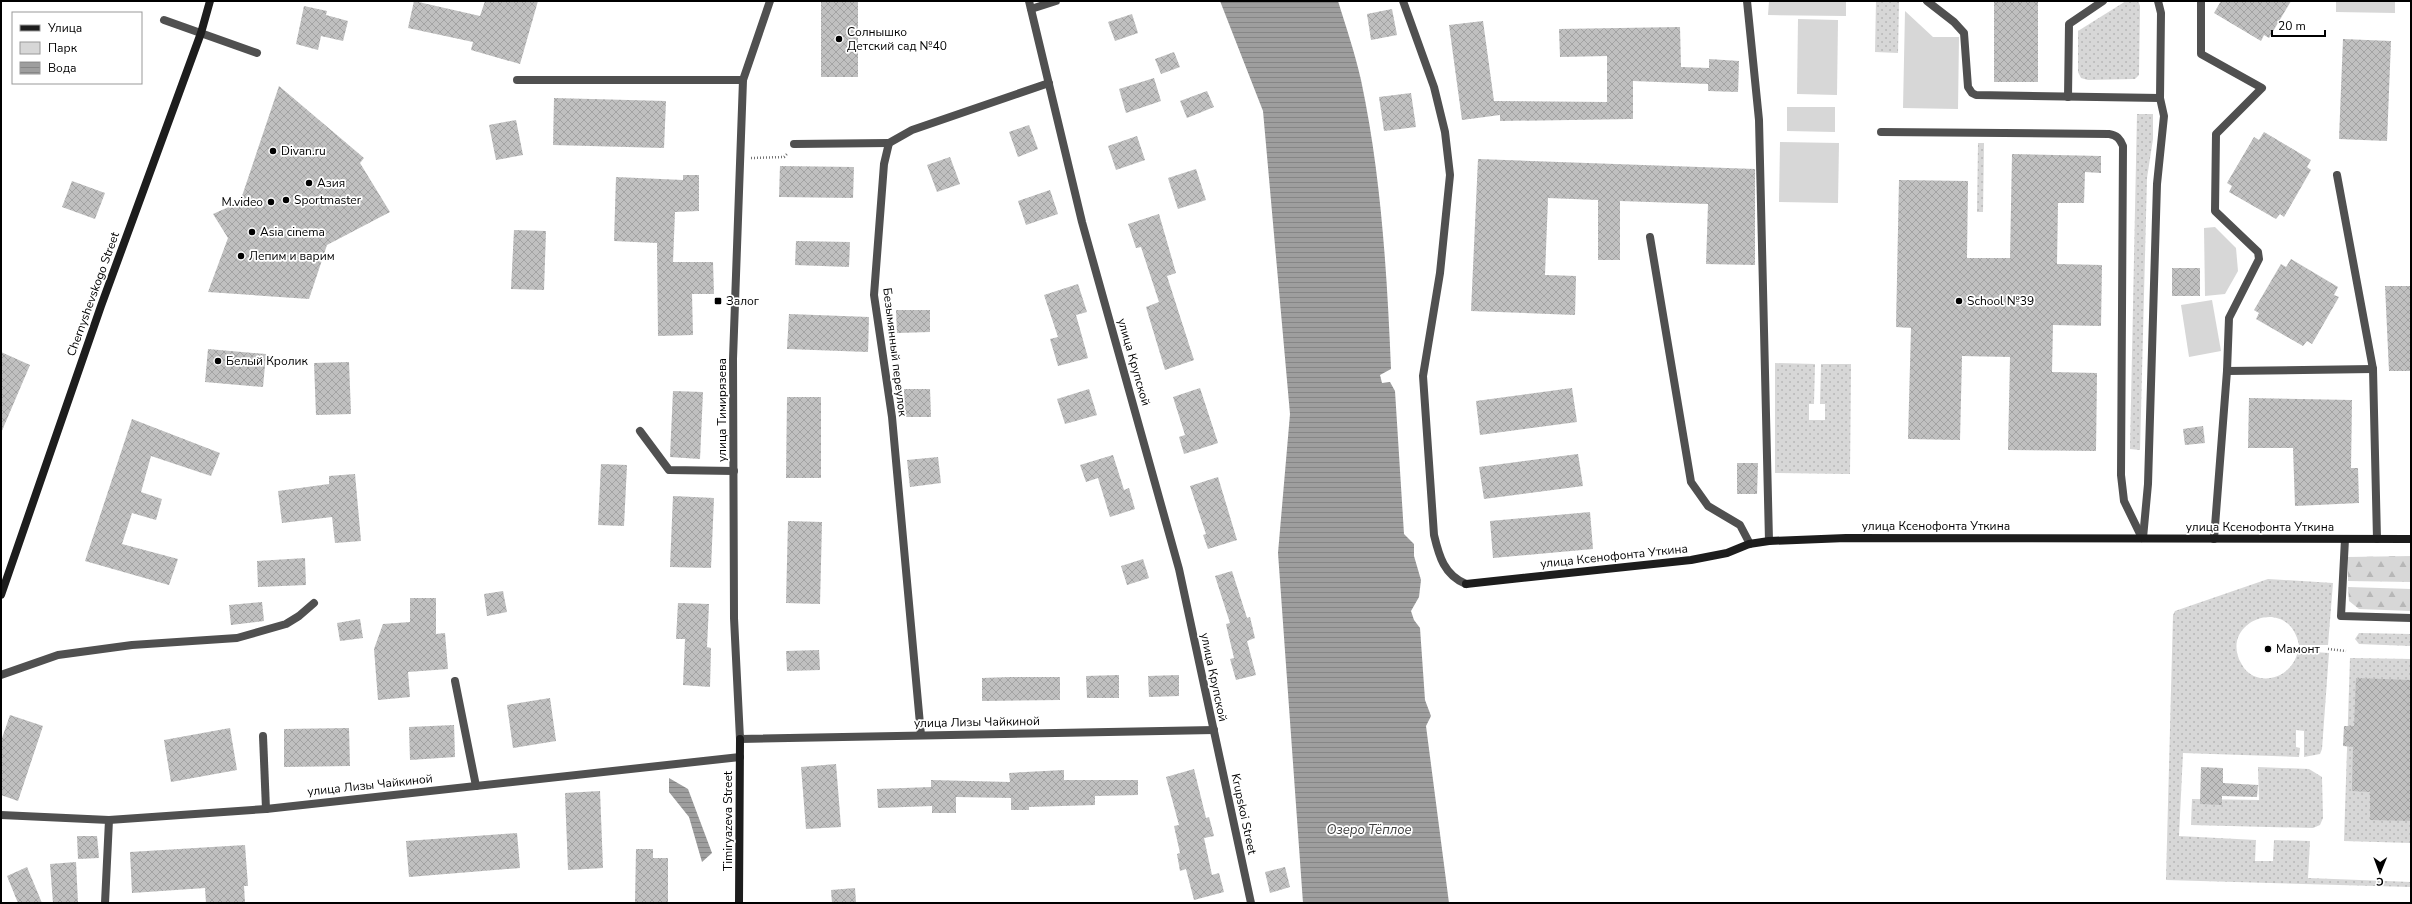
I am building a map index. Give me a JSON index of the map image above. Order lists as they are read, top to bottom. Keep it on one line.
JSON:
{"streets":{"street":["Chernyshevskogo Street","Безымянный переулок","улица Крупской","улица Тимирязева","улица Ксенофонта Уткина","улица Лизы Чайкиной","Krupskoi Street","Timiryazeva Street"]},"crossings":[["Безымянный переулок","улица Лизы Чайкиной"],["улица Крупской","улица Лизы Чайкиной"],["улица Крупской","Krupskoi Street"],["улица Тимирязева","улица Лизы Чайкиной"],["улица Тимирязева","Timiryazeva Street"],["улица Лизы Чайкиной","Krupskoi Street"],["улица Лизы Чайкиной","Timiryazeva Street"]],"water":["Озеро Тёплое"],"places":{"other":["Солнышко Детский сад №40","Divan.ru","Азия","Sportmaster","M.video","Asia cinema","Лепим и варим","School №39","Белый Кролик","Мамонт"],"transit":["Залог"]},"legend":["Улица","Парк","Вода"],"scale_bar":"20 m","north":"bottom"}
